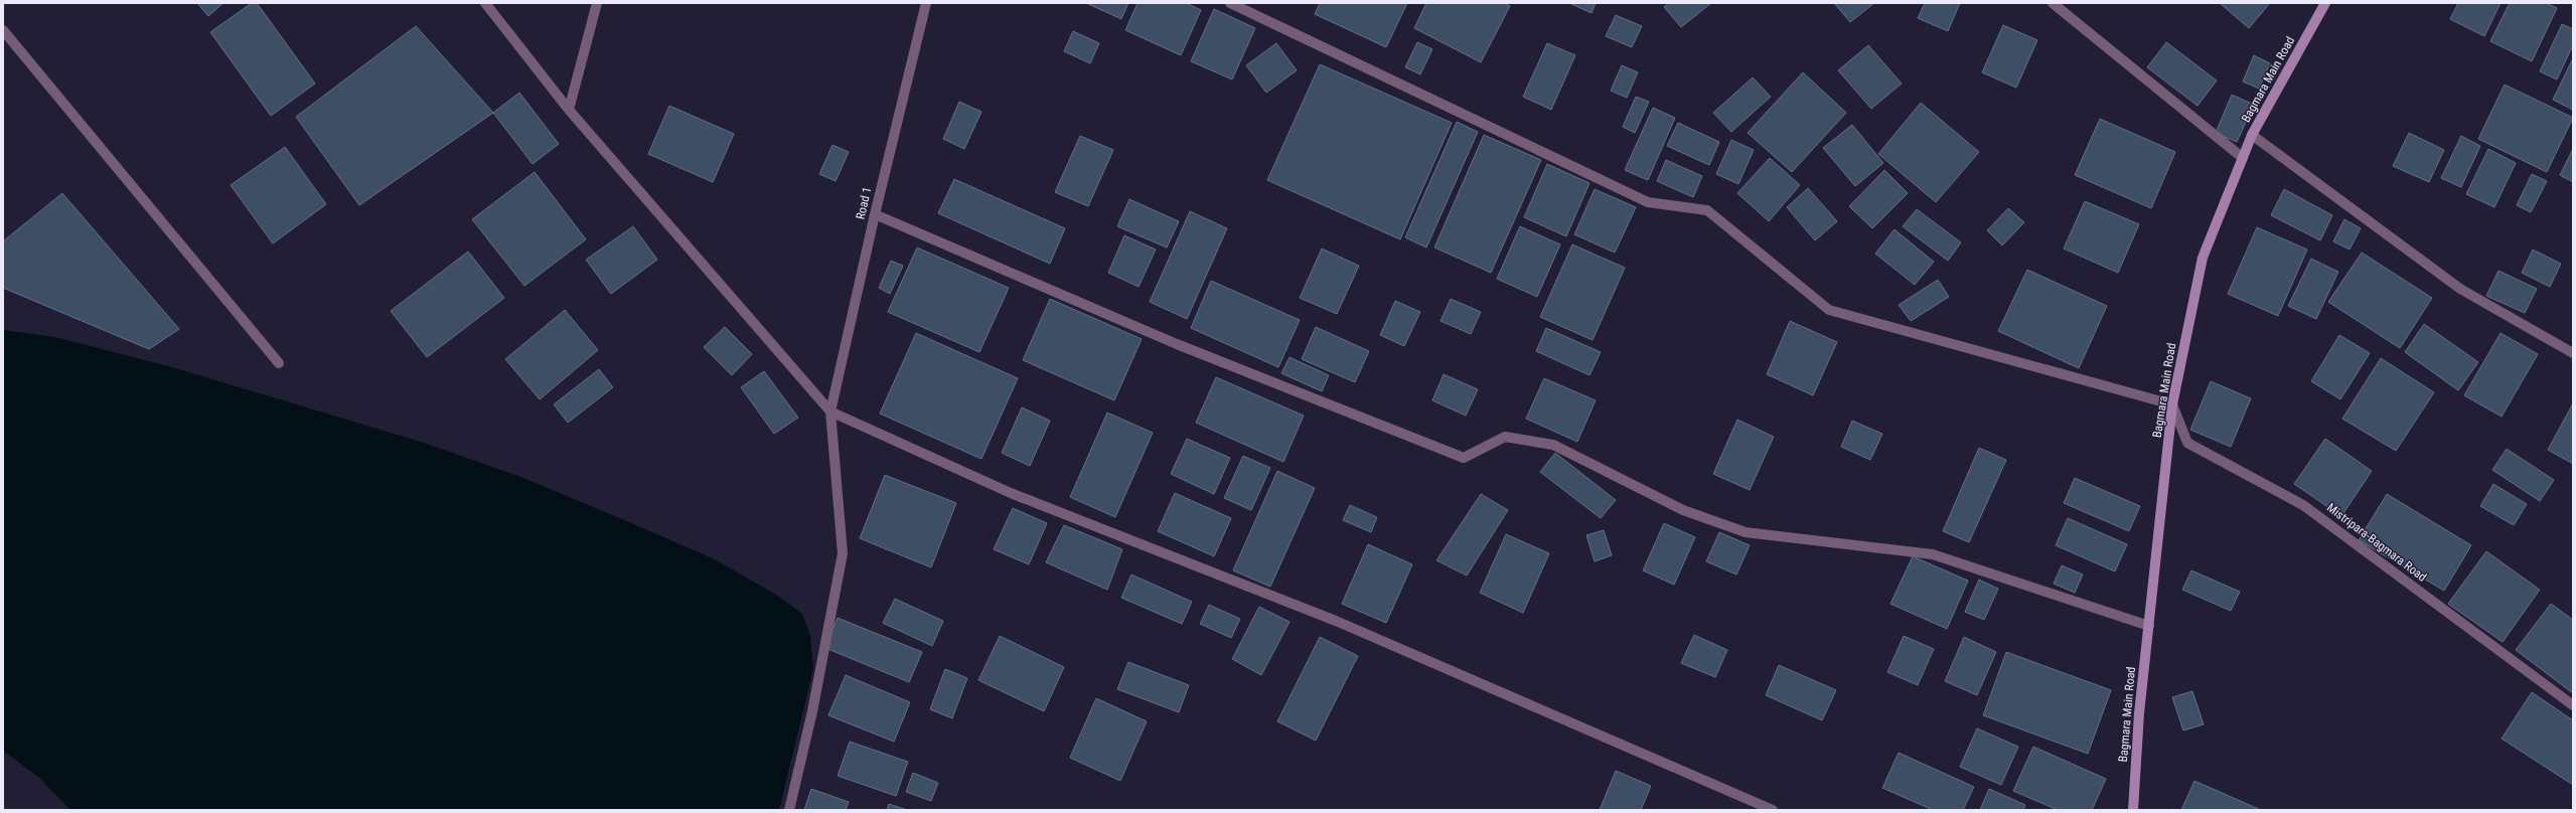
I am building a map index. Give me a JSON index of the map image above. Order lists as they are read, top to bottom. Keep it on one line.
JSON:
{"streets":{"street":["Bagmara Main Road","Road 1","Mistripara-Bagmara Road"]},"crossings":[["Bagmara Main Road","Mistripara-Bagmara Road"]]}
